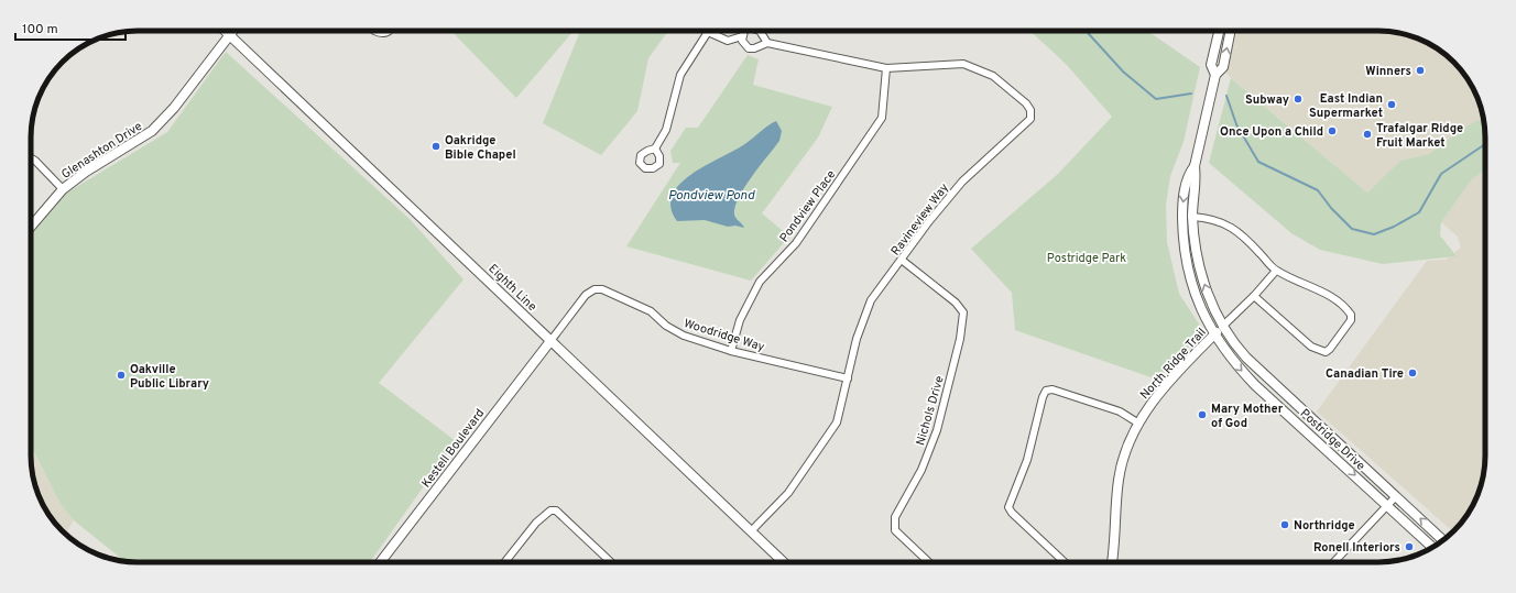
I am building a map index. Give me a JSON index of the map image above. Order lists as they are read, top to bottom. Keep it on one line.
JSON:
{"streets":{"street":["Glenashton Drive","Pondview Place","Ravineview Way","Eighth Line","Woodridge Way","North Ridge Trail","Nichols Drive","Postridge Drive","Kestell Boulevard"]},"crossings":[["Glenashton Drive","Eighth Line"],["Pondview Place","Ravineview Way"],["Pondview Place","Woodridge Way"],["Ravineview Way","Eighth Line"],["Ravineview Way","Woodridge Way"],["Ravineview Way","Nichols Drive"],["Eighth Line","Woodridge Way"],["Eighth Line","Kestell Boulevard"],["Woodridge Way","Kestell Boulevard"],["North Ridge Trail","Postridge Drive"]],"water":["Pondview Pond"],"parks":["Postridge Park"],"places":["Winners","Subway","East Indian Supermarket","Once Upon a Child","Trafalgar Ridge Fruit Market","Oakridge Bible Chapel","Canadian Tire","Oakville Public Library","Mary Mother of God","Northridge","Ronell Interiors"],"scale_bar":"100 m"}
